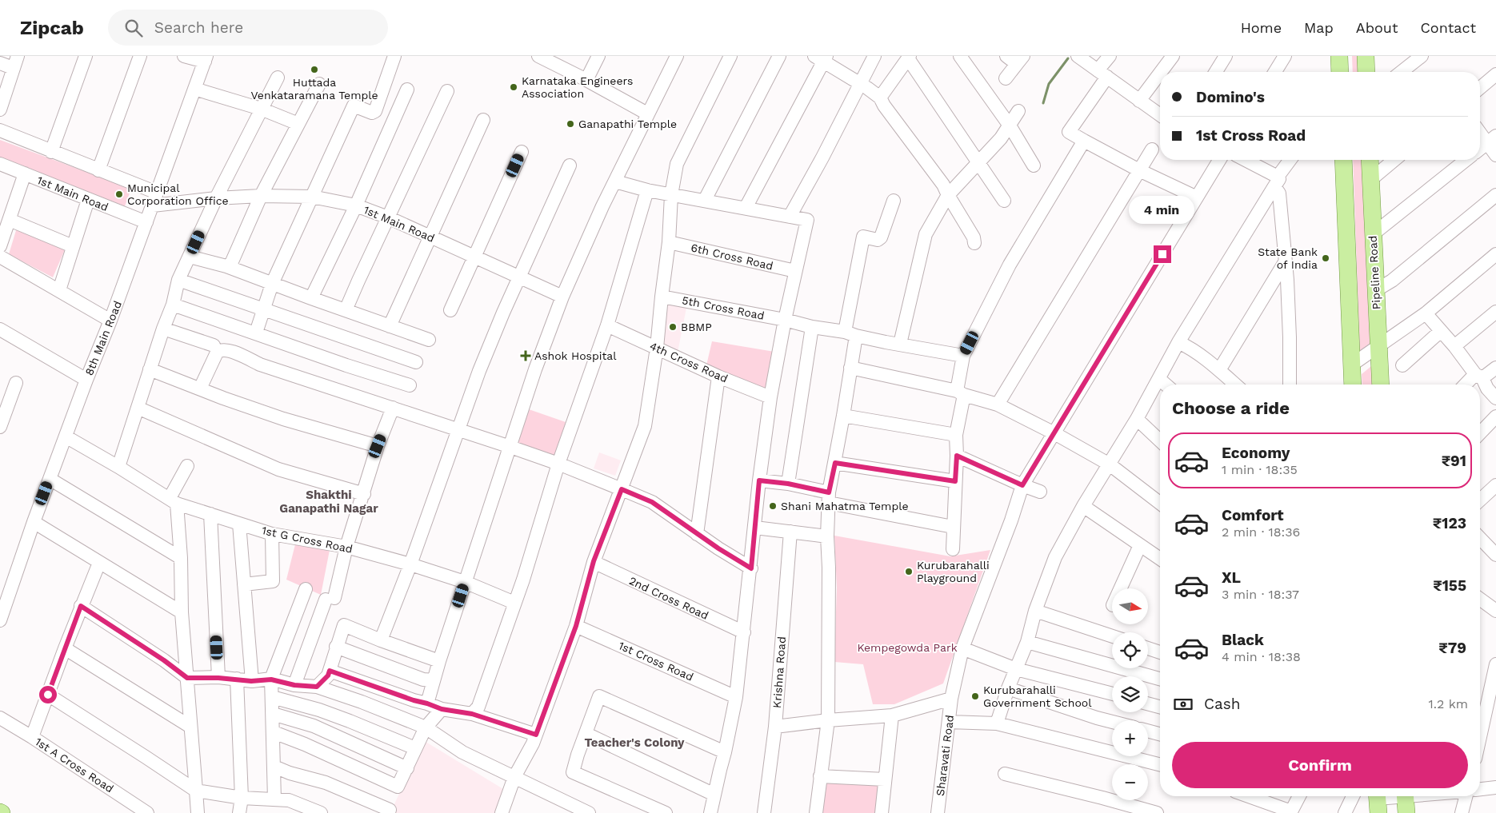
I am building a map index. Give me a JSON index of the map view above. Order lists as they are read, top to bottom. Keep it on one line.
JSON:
{"streets":{"main road":["Pipeline Road"],"street":["1st Main Road","6th Cross Road","5th Cross Road","8th Main Road","4th Cross Road","1st G Cross Road","2nd Cross Road","1st Cross Road","Krishna Road","Sharavati Road","1st A Cross Road"]},"crossings":[["1st Main Road","8th Main Road"],["8th Main Road","1st G Cross Road"]],"districts":["Shakthi Ganapathi Nagar","Teacher's Colony"],"parks":["Kempegowda Park"],"places":{"other":["Huttada Venkataramana Temple","Karnataka Engineers Association","Ganapathi Temple","Municipal Corporation Office","State Bank of India","BBMP","Shani Mahatma Temple","Kurubarahalli Playground","Kurubarahalli Government School"],"health":["Ashok Hospital"]},"north":"right","page":{"header":"Zipcab","search":"Search here","nav":["Home","Map","About","Contact"],"banner":["Domino's","1st Cross Road"],"bubble":"4 min","heading":"Choose a ride","list":[{"name":"Economy","note":"1 min · 18:35","value":"₹91"},{"name":"Comfort","note":"2 min · 18:36","value":"₹123"},{"name":"XL","note":"3 min · 18:37","value":"₹155"},{"name":"Black","note":"4 min · 18:38","value":"₹79"}],"map_buttons":["+","−"],"pay":["Cash","1.2 km"],"buttons":"Confirm"}}
